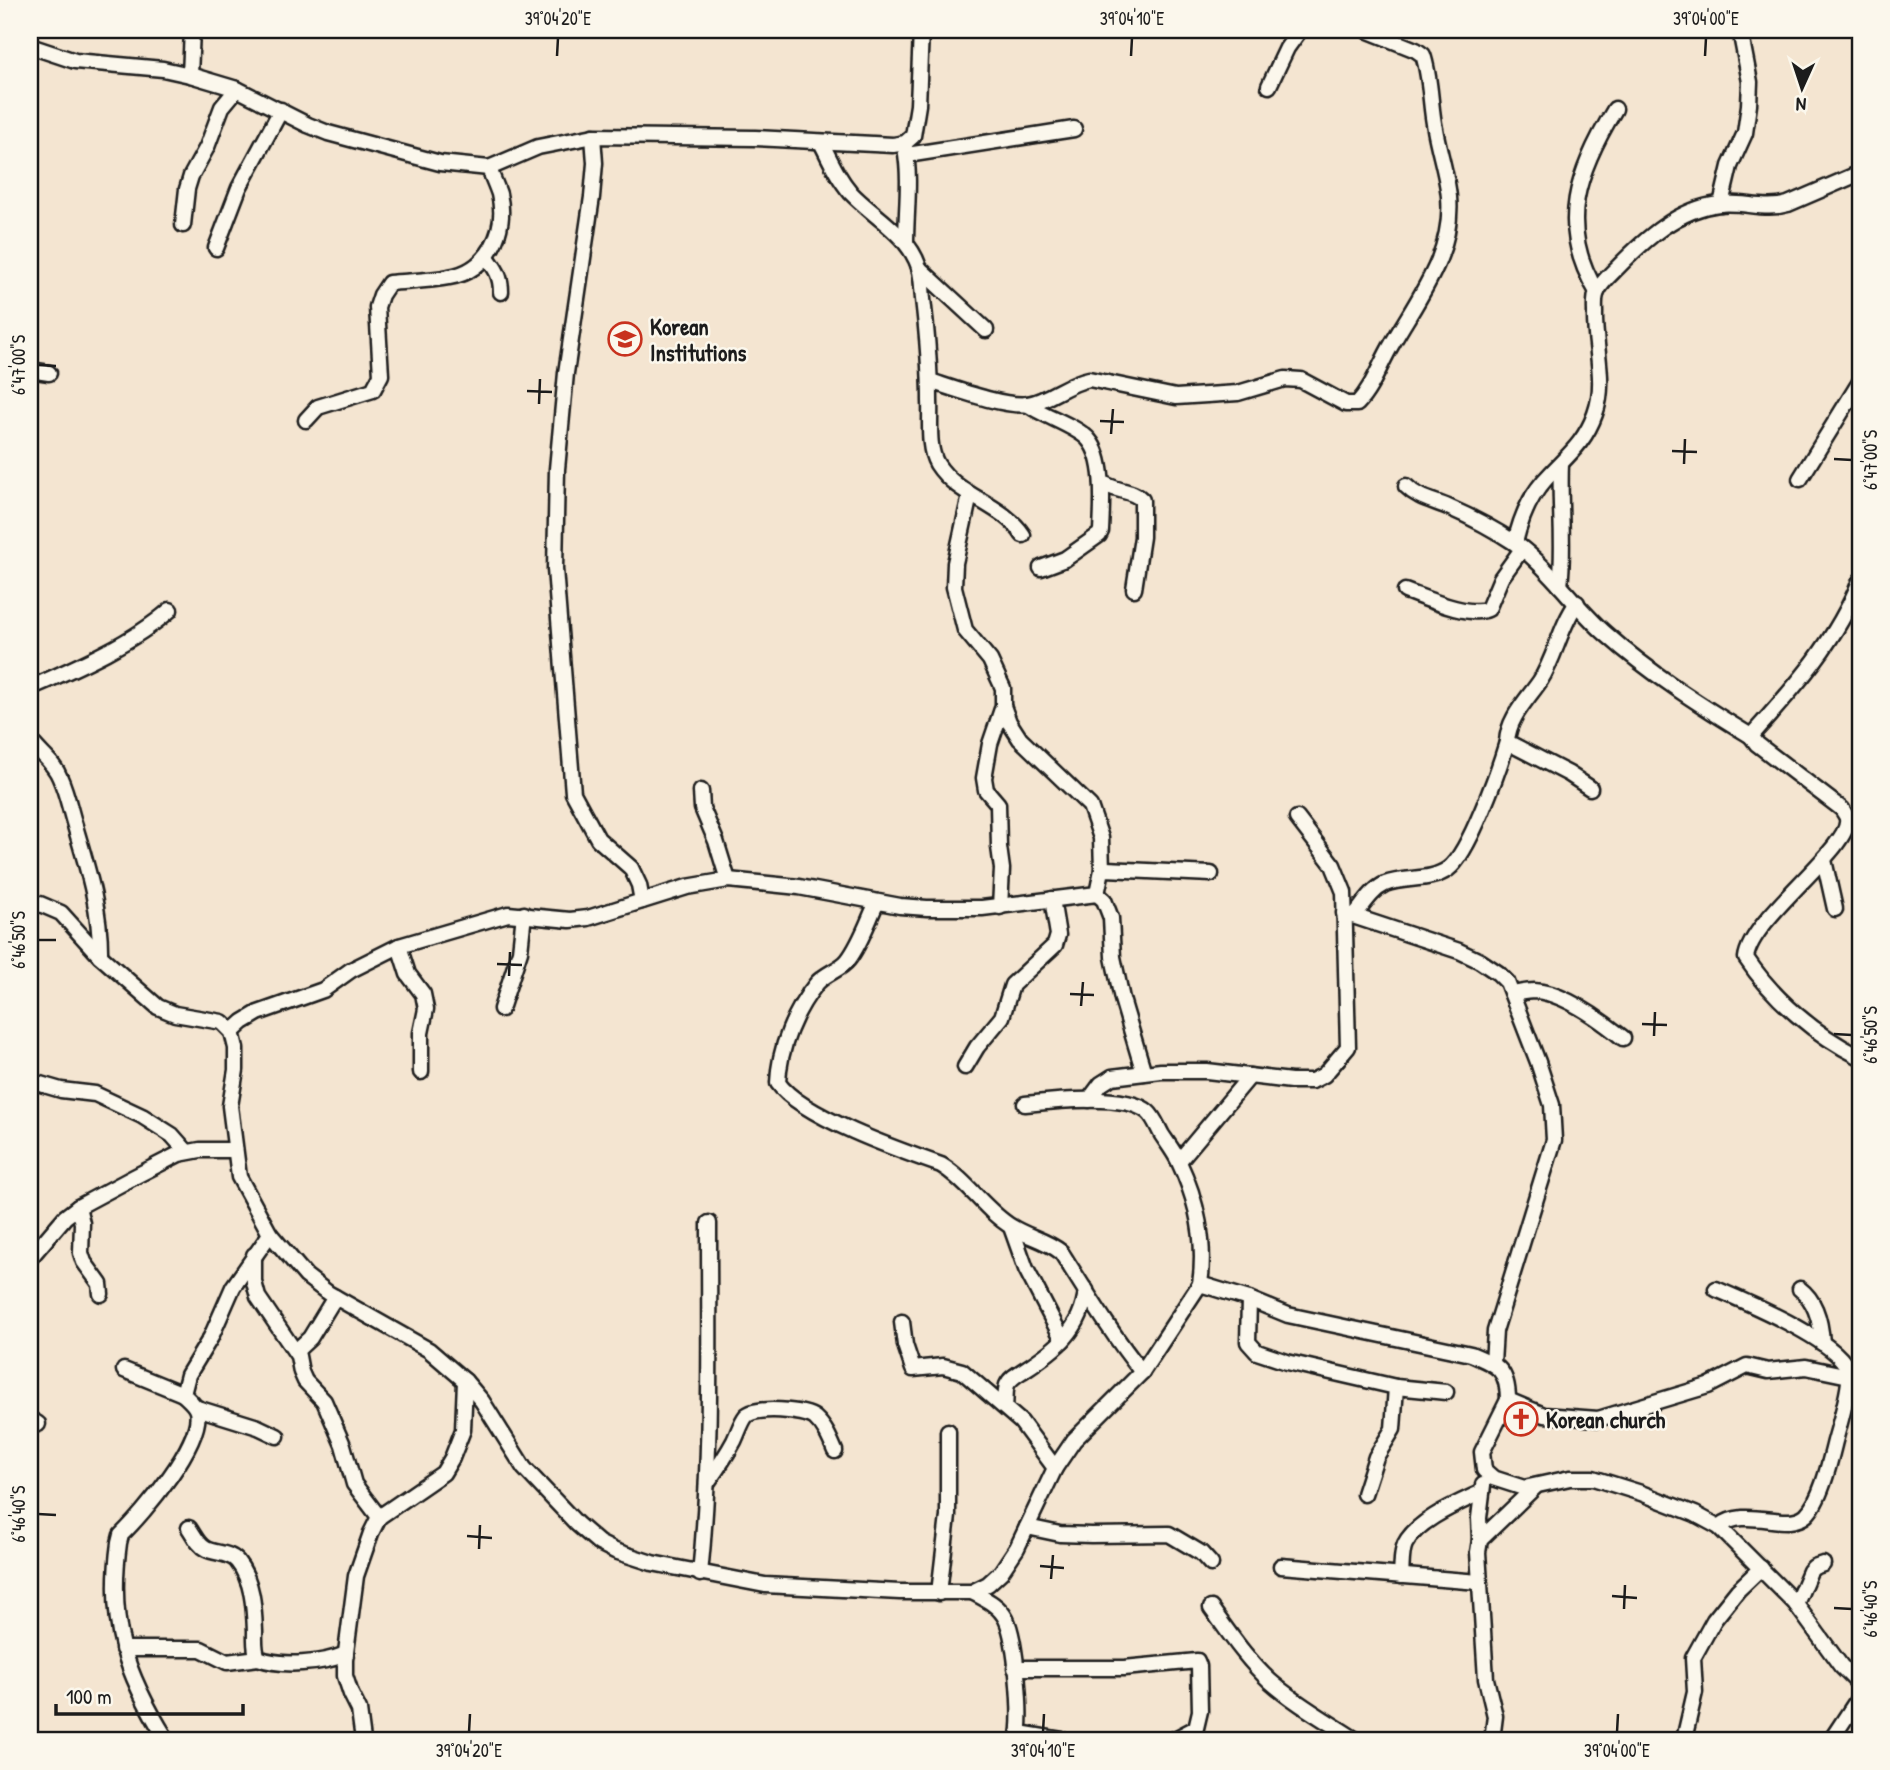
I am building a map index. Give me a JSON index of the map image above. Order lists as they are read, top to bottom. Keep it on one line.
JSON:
{"places":{"school or university":["Korean Institutions"],"church":["Korean church"]},"scale_bar":"100 m","north":"bottom","coordinates":["39°04'20\"E","39°04'10\"E","39°04'00\"E","6°47'00\"S","6°46'50\"S","6°46'40\"S"]}
